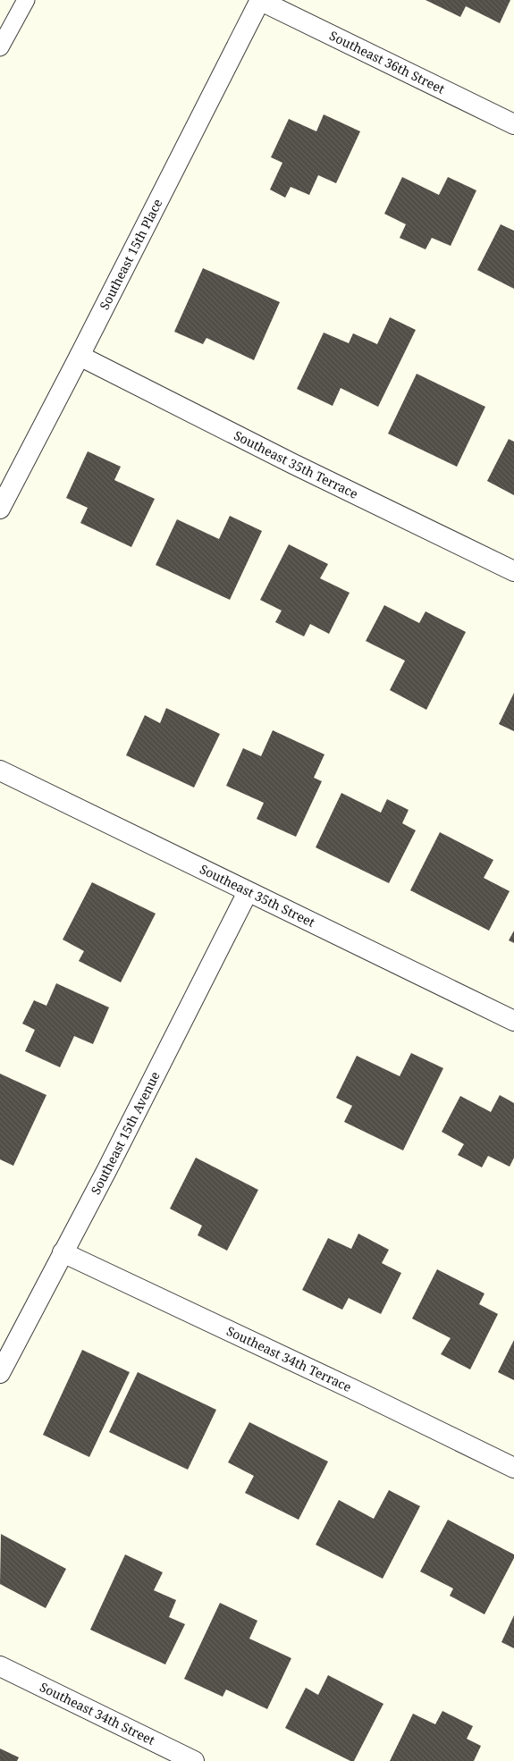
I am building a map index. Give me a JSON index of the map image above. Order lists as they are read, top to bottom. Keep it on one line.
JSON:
{"streets":{"street":["Southeast 36th Street","Southeast 15th Place","Southeast 35th Terrace","Southeast 35th Street","Southeast 15th Avenue","Southeast 34th Terrace","Southeast 34th Street"]},"crossings":[["Southeast 36th Street","Southeast 15th Place"],["Southeast 15th Place","Southeast 35th Terrace"],["Southeast 35th Street","Southeast 15th Avenue"],["Southeast 15th Avenue","Southeast 34th Terrace"]]}
